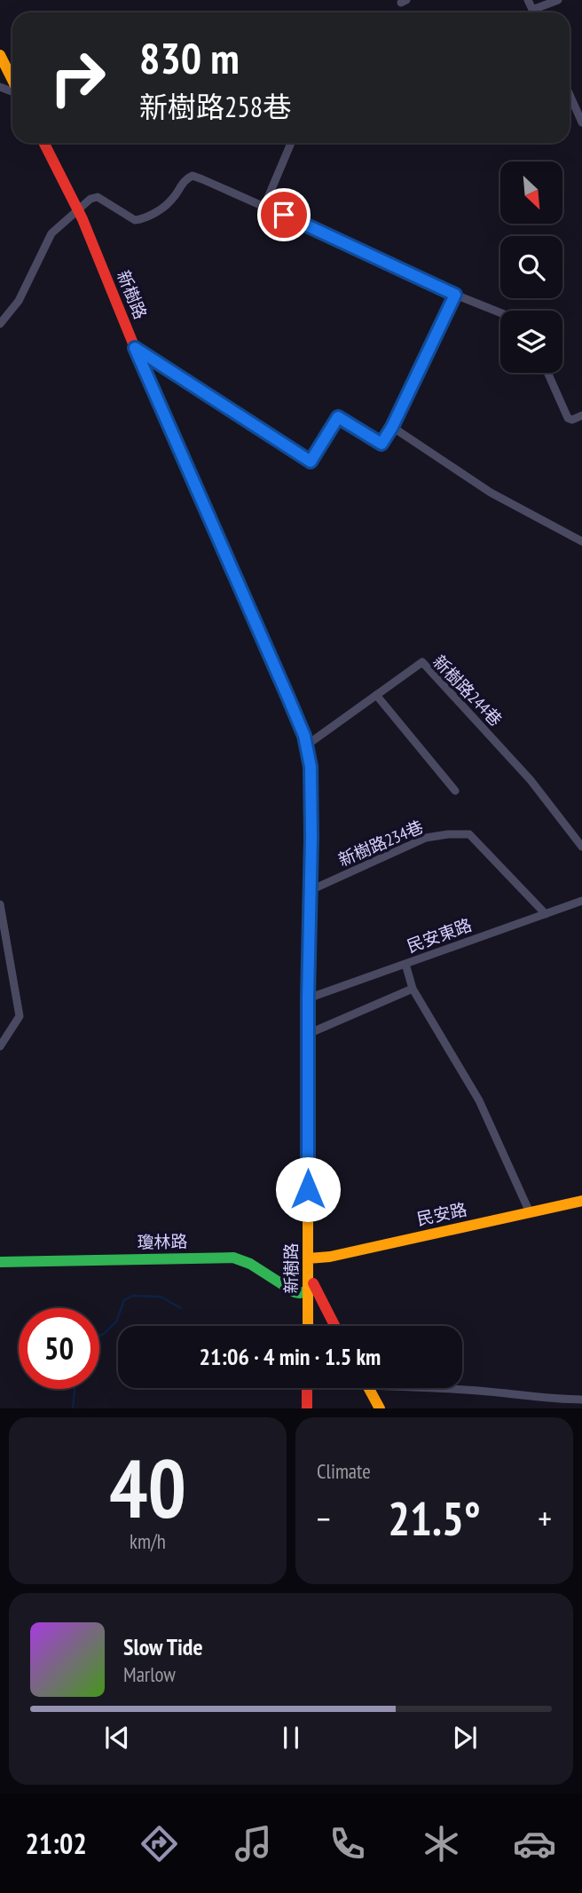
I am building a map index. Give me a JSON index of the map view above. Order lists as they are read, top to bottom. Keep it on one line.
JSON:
{"streets":{"main road":["新樹路","民安路","瓊林路"],"street":["新樹路244巷","新樹路234巷","民安東路"]},"crossings":[["新樹路","新樹路244巷"],["新樹路","新樹路234巷"],["新樹路","民安東路"],["新樹路","民安路"],["新樹路","瓊林路"],["新樹路234巷","民安東路"]],"north":"bottom right","page":{"turn":["830 m","新樹路258巷"],"limit":"50","trip":"21:06 · 4 min · 1.5 km","tile":[["40","km/h"],"Climate"],"heat":["−","21.5°","+"],"song":["Slow Tide","Marlow"],"tabs":"21:02"}}
